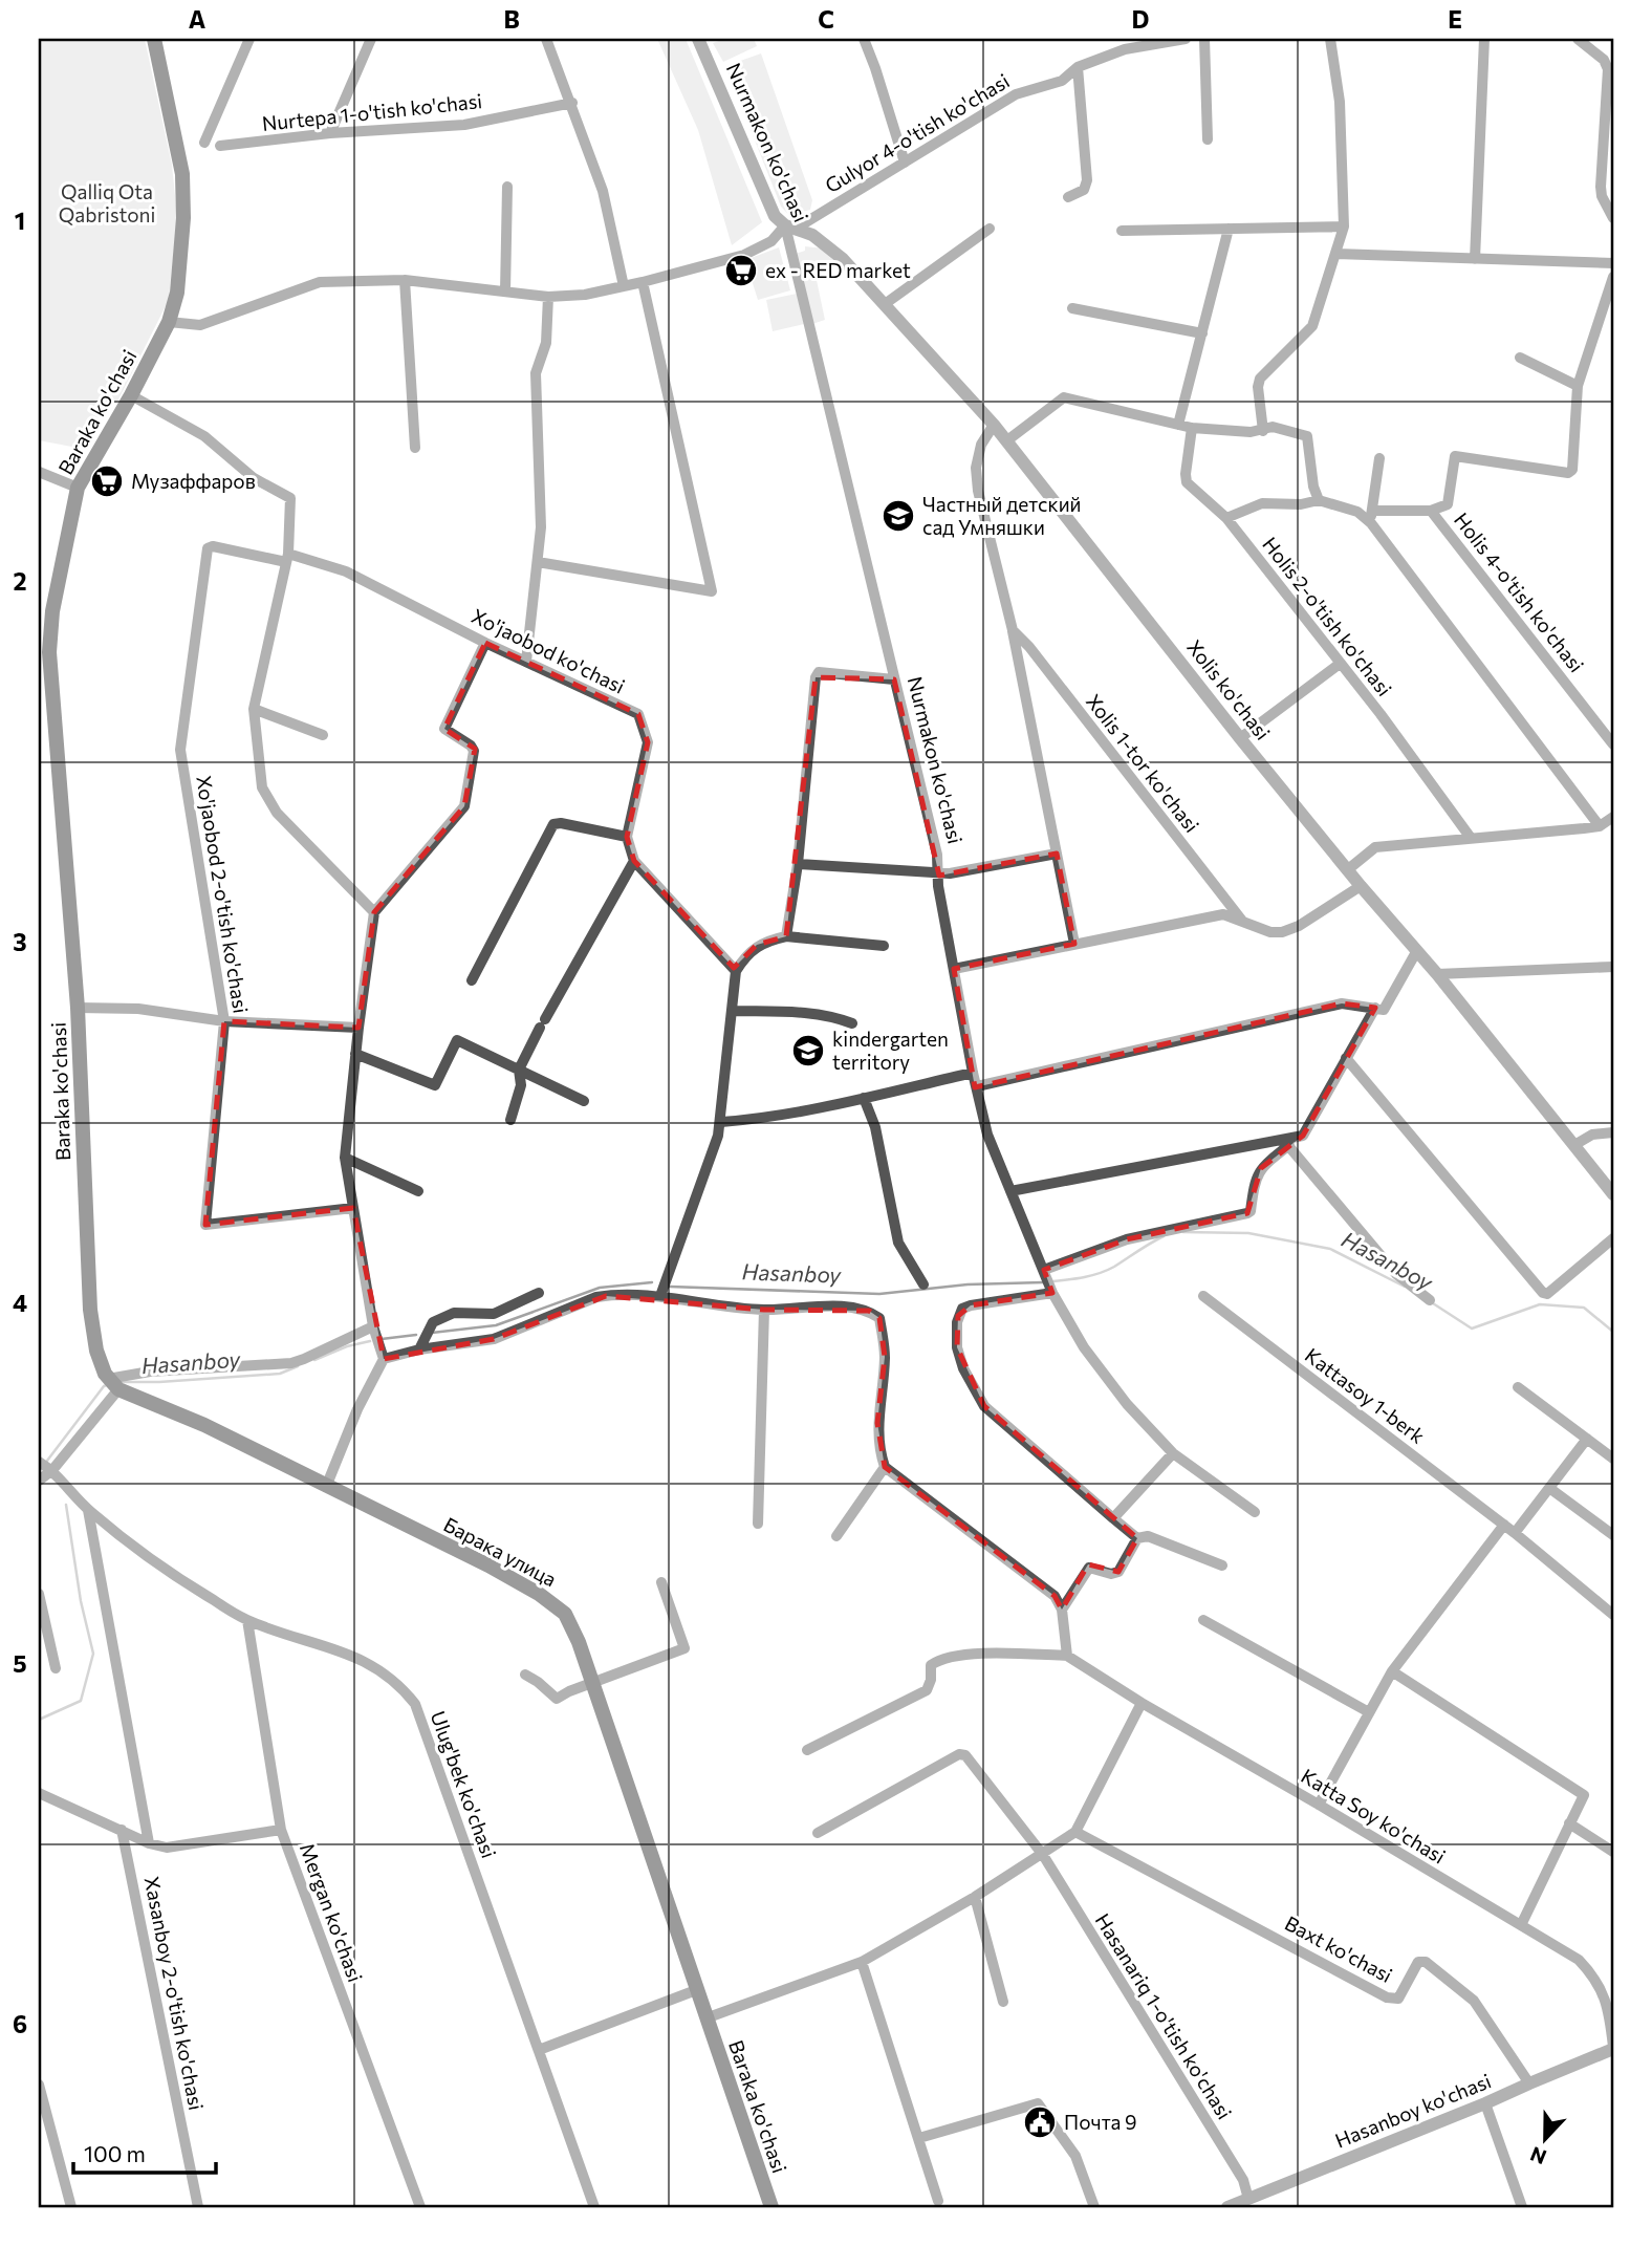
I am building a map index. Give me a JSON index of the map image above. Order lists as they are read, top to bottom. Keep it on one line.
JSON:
{"streets":{"main road":["Baraka ko'chasi","Барака улица"],"street":["Nurtepa 1-o'tish ko'chasi","Gulyor 4-o'tish ko'chasi","Nurmakon ko'chasi","Holis 4-o'tish ko'chasi","Holis 2-o'tish ko'chasi","Xo'jaobod ko'chasi","Xolis ko'chasi","Xolis 1-tor ko'chasi","Xo'jaobod 2-o'tish ko'chasi","Kattasoy 1-berk","Ulug'bek ko'chasi","Katta Soy ko'chasi","Mergan ko'chasi","Baxt ko'chasi","Xasanboy 2-o'tish ko'chasi","Hasanariq 1-o'tish ko'chasi","Hasanboy ko'chasi"]},"crossings":[["Gulyor 4-o'tish ko'chasi","Nurmakon ko'chasi"],["Gulyor 4-o'tish ko'chasi","Baraka ko'chasi"],["Gulyor 4-o'tish ko'chasi","Xolis ko'chasi"],["Nurmakon ko'chasi","Xolis ko'chasi"],["Baraka ko'chasi","Барака улица"],["Xo'jaobod ko'chasi","Xo'jaobod 2-o'tish ko'chasi"],["Xolis ko'chasi","Xolis 1-tor ko'chasi"],["Ulug'bek ko'chasi","Mergan ko'chasi"],["Katta Soy ko'chasi","Hasanboy ko'chasi"],["Baxt ko'chasi","Hasanboy ko'chasi"],["Hasanariq 1-o'tish ko'chasi","Hasanboy ko'chasi"]],"water":["Hasanboy"],"parks":["Qalliq Ota Qabristoni"],"places":{"supermarket":["ex - RED market","Музаффаров"],"school or university":["Частный детский сад Умняшки","kindergarten territory"],"public building":["Почта 9"]},"scale_bar":"100 m","north":"bottom","grid":{"columns":["A","B","C","D","E"],"rows":["1","2","3","4","5","6"]}}
